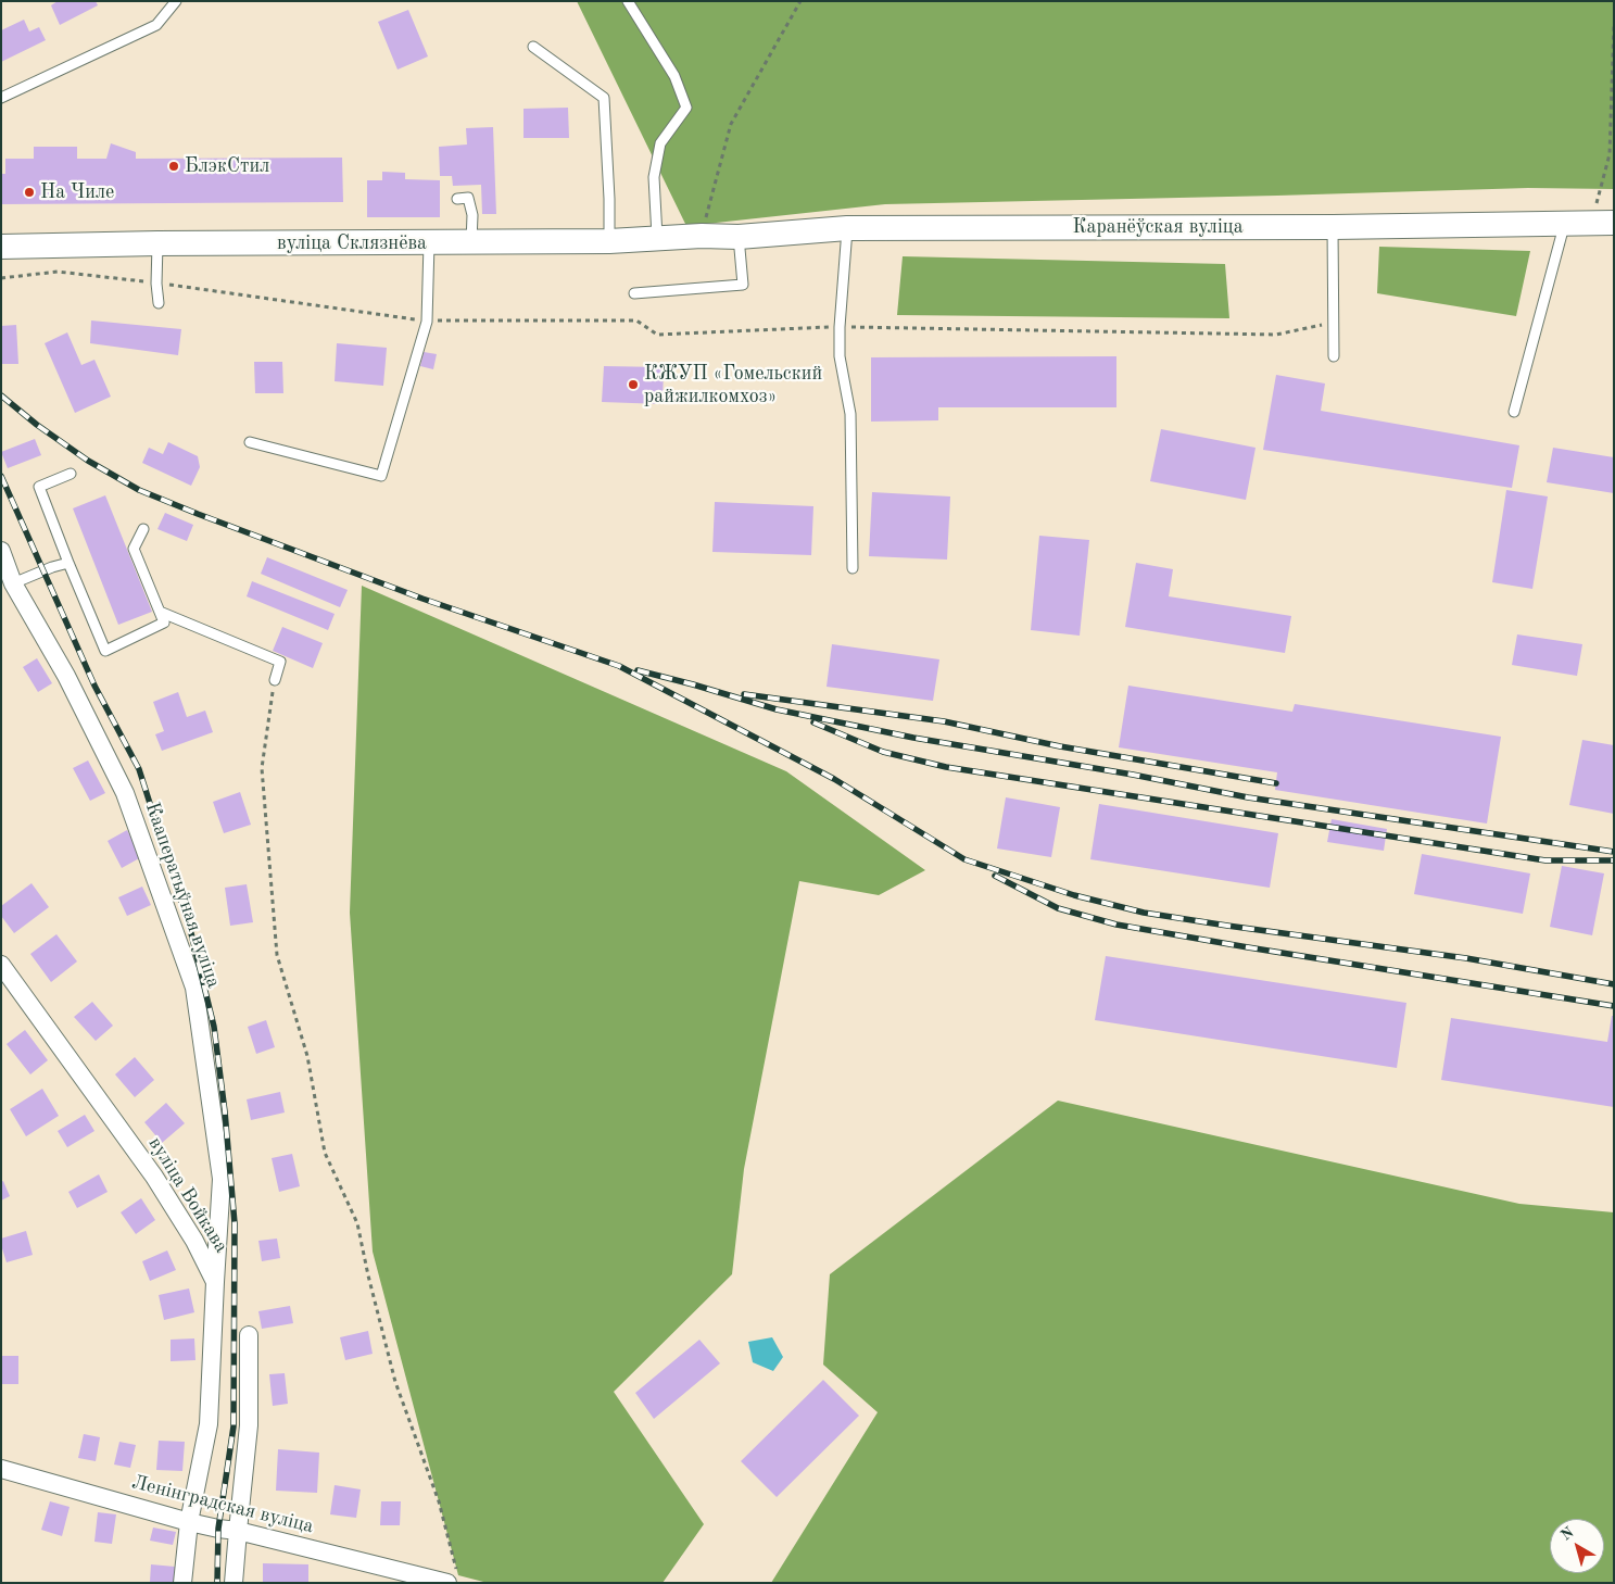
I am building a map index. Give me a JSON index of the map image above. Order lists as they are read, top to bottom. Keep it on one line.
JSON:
{"streets":{"main road":["Каранёўская вуліца","вуліца Склязнёва"],"street":["Кааператыўная вуліца","вуліца Войкава","Ленінградская вуліца"]},"crossings":[["Каранёўская вуліца","вуліца Склязнёва"],["Кааператыўная вуліца","вуліца Войкава"],["вуліца Войкава","Ленінградская вуліца"]],"places":["БлэкСтил","На Чиле","КЖУП «Гомельский райжилкомхоз»"],"north":"top left"}
